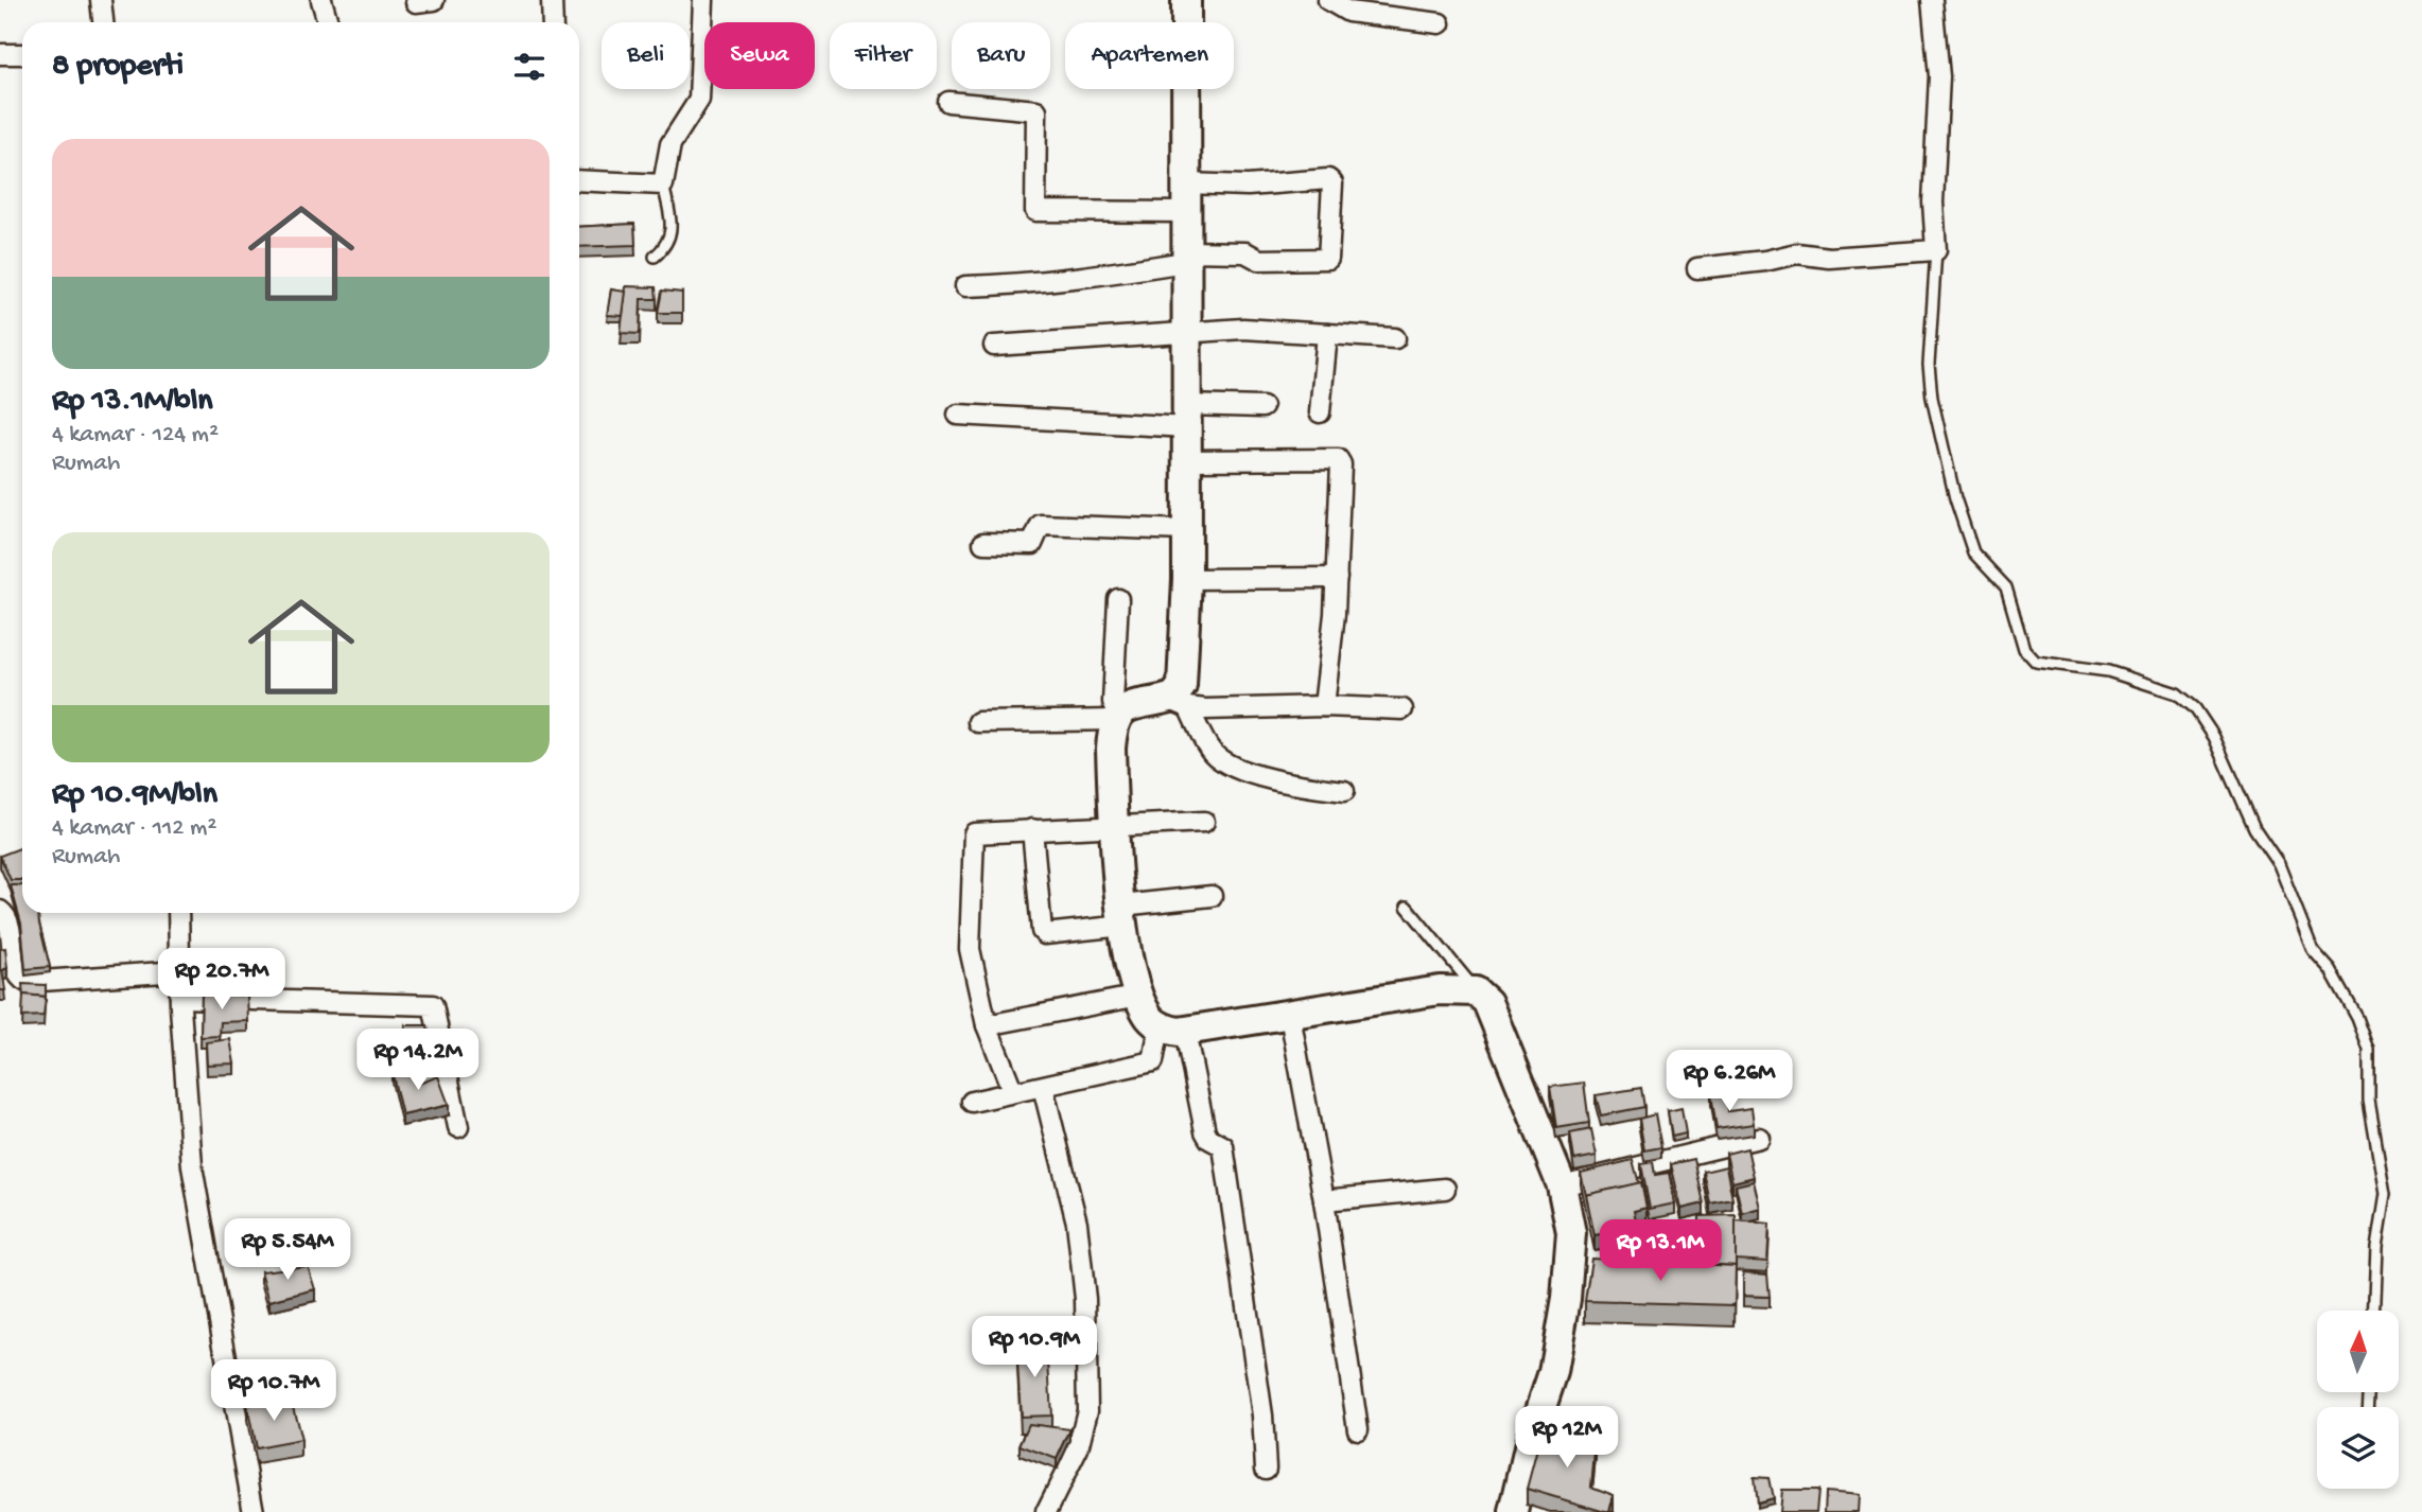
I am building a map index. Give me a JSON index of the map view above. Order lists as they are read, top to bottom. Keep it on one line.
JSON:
{"north":"top","page":{"chip":["Beli","Sewa","Filter","Baru","Apartemen"],"heading":"8 properti","list":[{"name":"Rp 13.1M/bln","note":"4 kamar · 124 m² · Rumah"},{"name":"Rp 10.9M/bln","note":"4 kamar · 112 m² · Rumah"}],"price":["Rp 20.7M","Rp 14.2M","Rp 6.26M","Rp 5.54M","Rp 13.1M","Rp 10.9M","Rp 10.7M","Rp 12M"]}}
